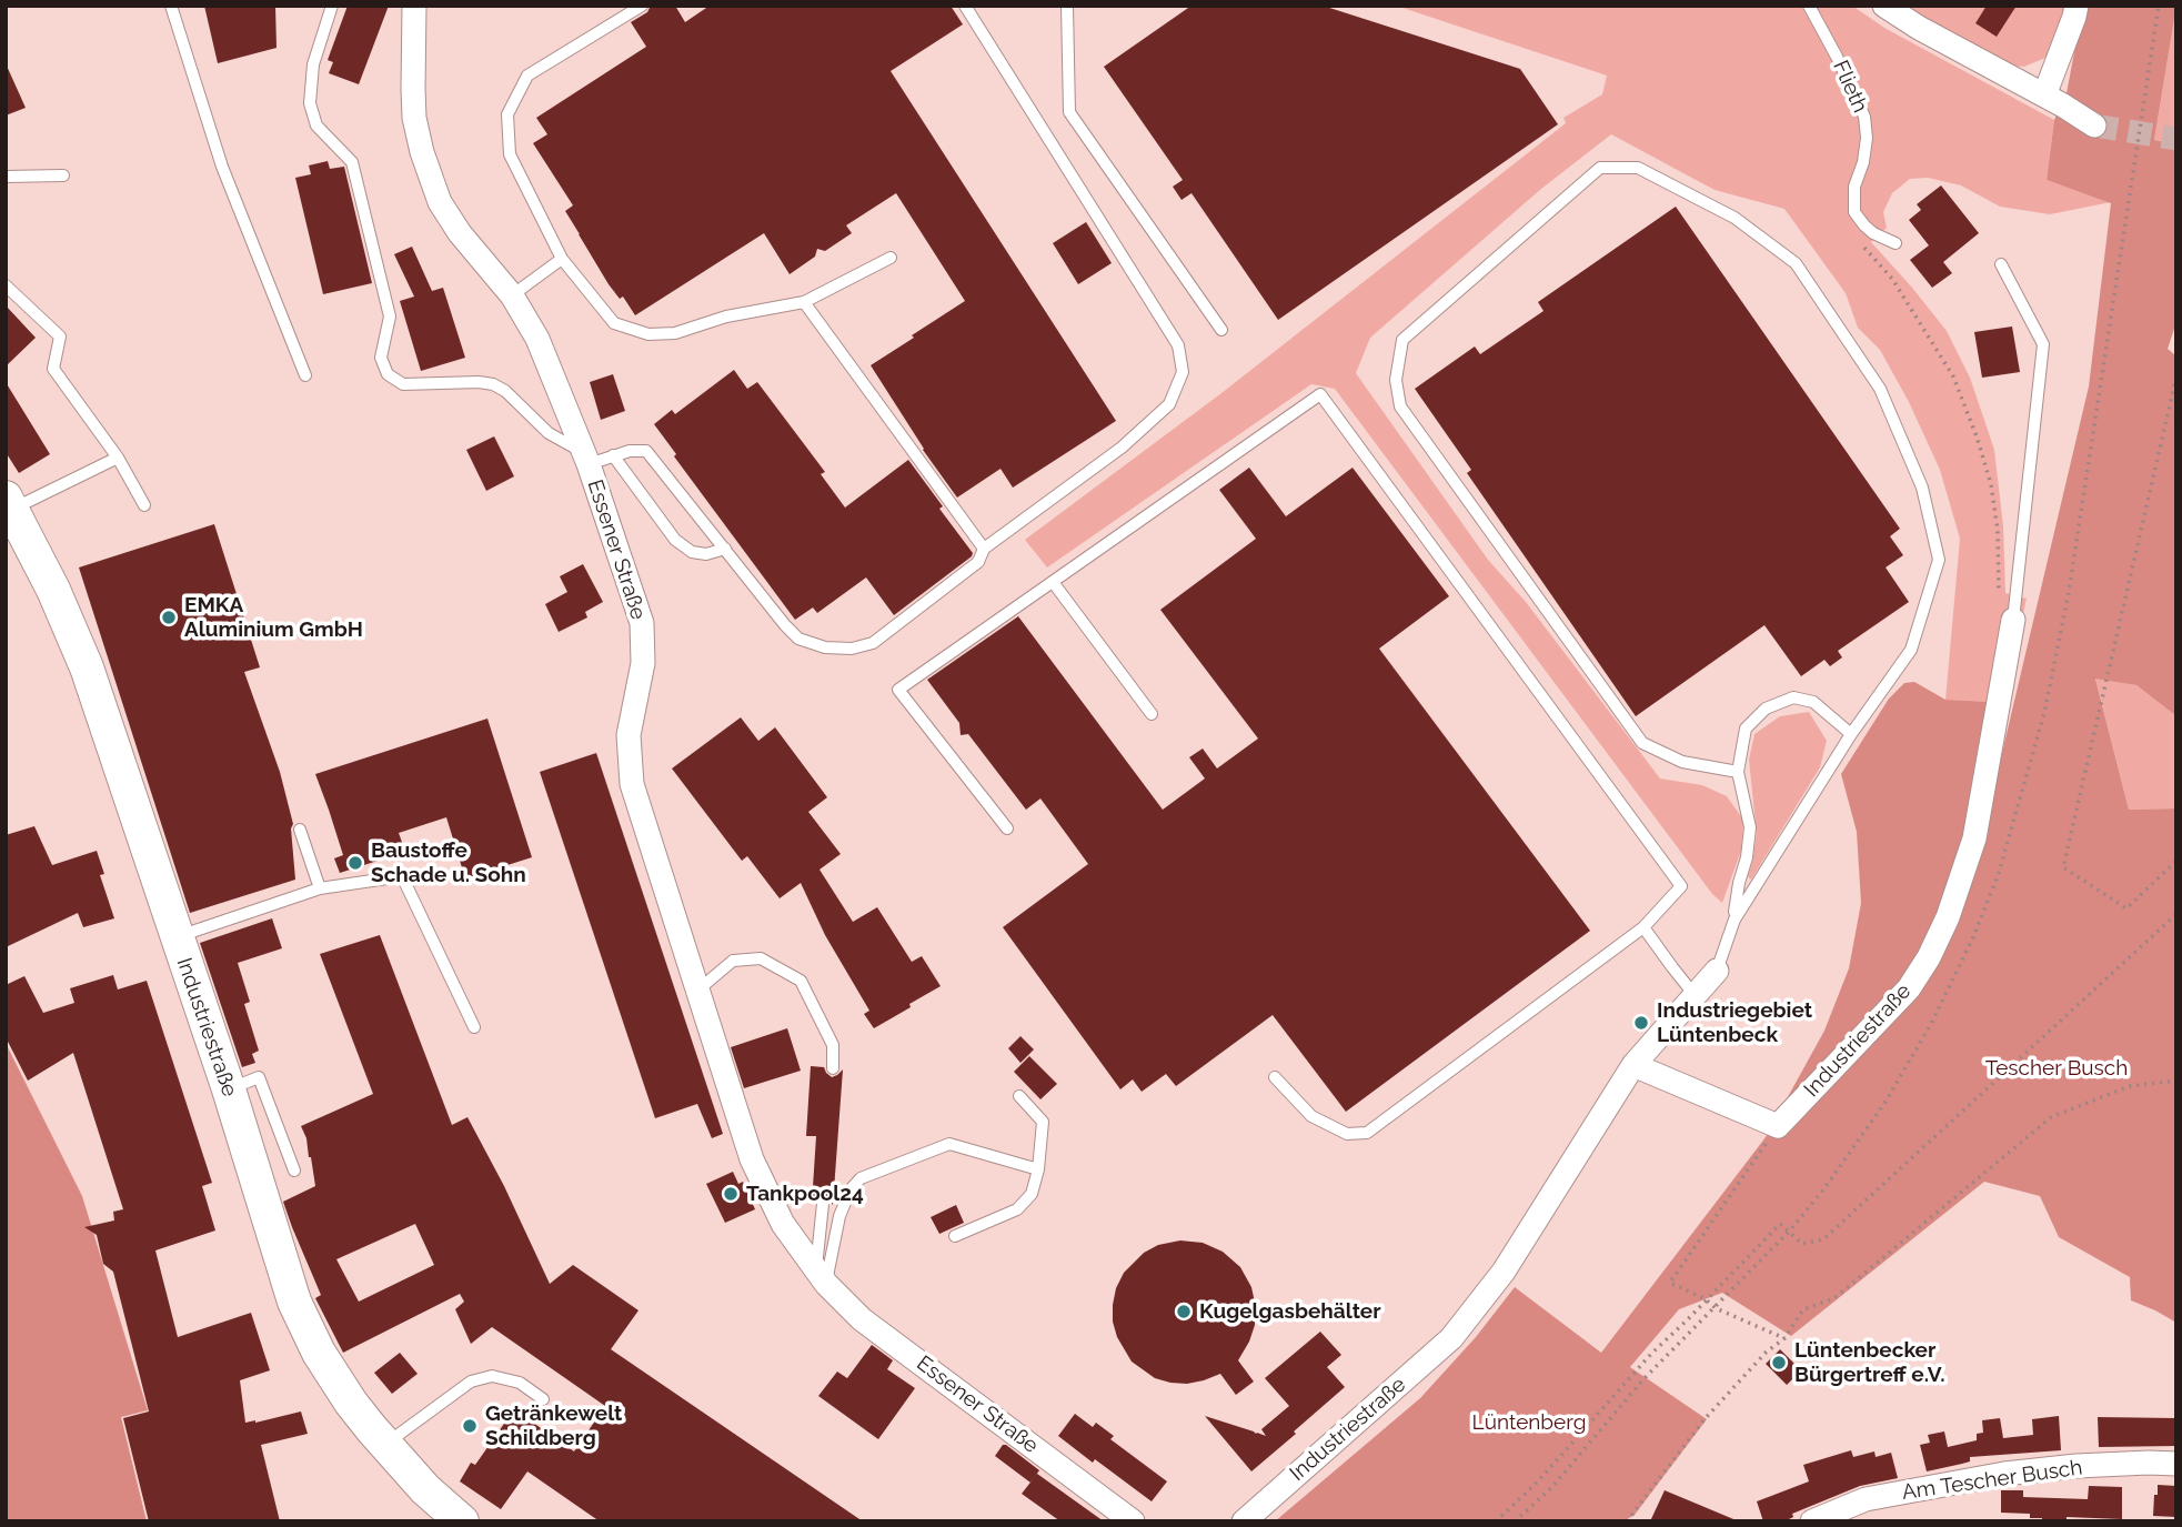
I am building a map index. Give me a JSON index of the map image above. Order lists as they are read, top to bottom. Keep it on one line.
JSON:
{"streets":{"street":["Essener Straße","Industriestraße","Am Tescher Busch"],"lane":["Flieth"]},"parks":["Tescher Busch","Lüntenberg"],"places":["EMKA Aluminium GmbH","Baustoffe Schade u. Sohn","Industriegebiet Lüntenbeck","Tankpool24","Kugelgasbehälter","Lüntenbecker Bürgertreff e.V.","Getränkewelt Schildberg"]}
